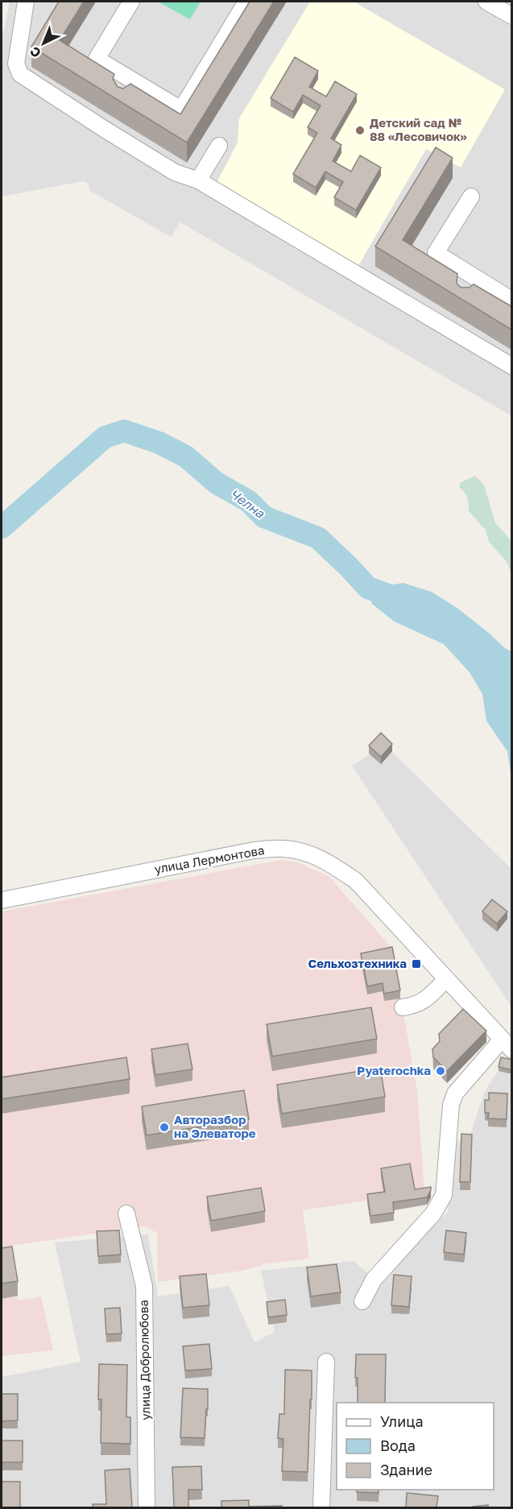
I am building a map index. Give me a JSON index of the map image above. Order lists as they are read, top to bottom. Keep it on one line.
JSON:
{"streets":{"street":["улица Лермонтова","улица Добролюбова"]},"water":["Челна"],"places":{"other":["Детский сад № 88 «Лесовичок»","Pyaterochka","Авторазбор на Элеваторе"],"transit":["Сельхозтехника"]},"legend":["Улица","Вода","Здание"],"north":"bottom left"}
